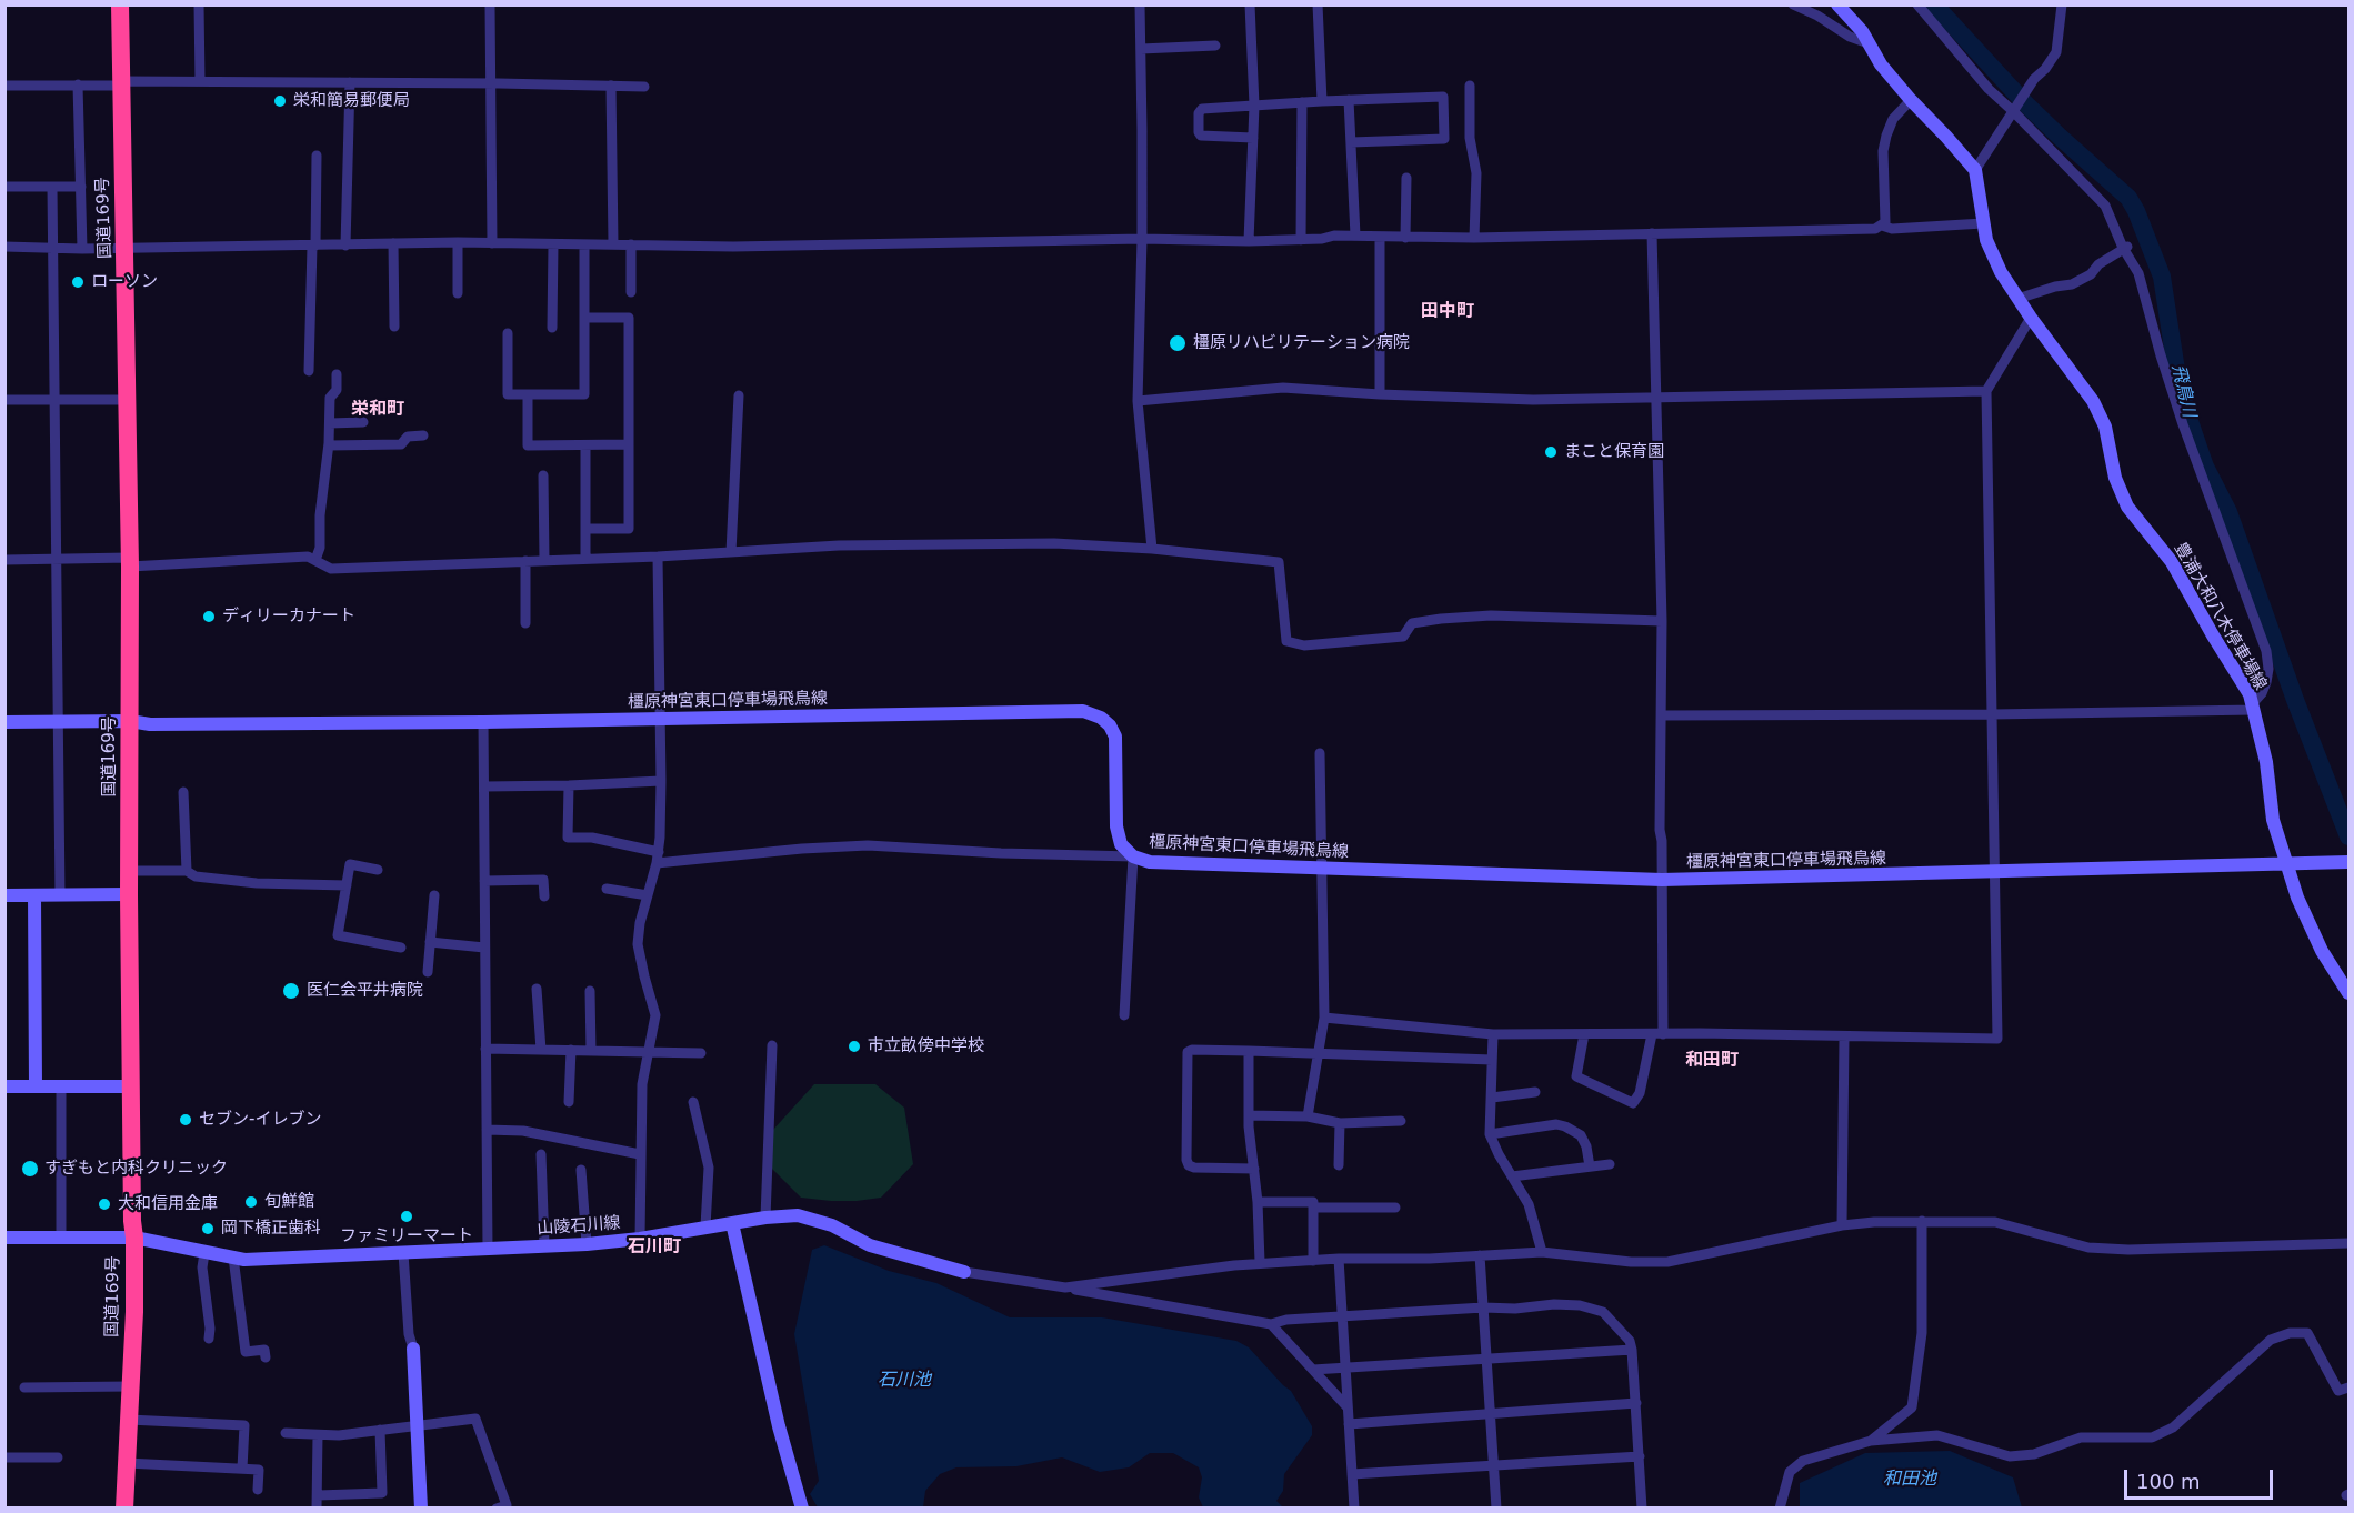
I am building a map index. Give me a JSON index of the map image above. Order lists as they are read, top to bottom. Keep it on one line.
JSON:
{"streets":{"highway":["国道169号"],"main road":["豊浦大和八木停車場線","橿原神宮東口停車場飛鳥線","山陵石川線"]},"crossings":[["国道169号","橿原神宮東口停車場飛鳥線"],["国道169号","山陵石川線"],["豊浦大和八木停車場線","橿原神宮東口停車場飛鳥線"]],"districts":["田中町","栄和町","和田町","石川町"],"water":["飛鳥川","石川池","和田池"],"places":["栄和簡易郵便局","ローソン","橿原リハビリテーション病院","まこと保育園","ディリーカナート","医仁会平井病院","市立畝傍中学校","セブン-イレブン","すぎもと内科クリニック","旬鮮館","大和信用金庫","ファミリーマート","岡下橋正歯科"],"scale_bar":"100 m"}
